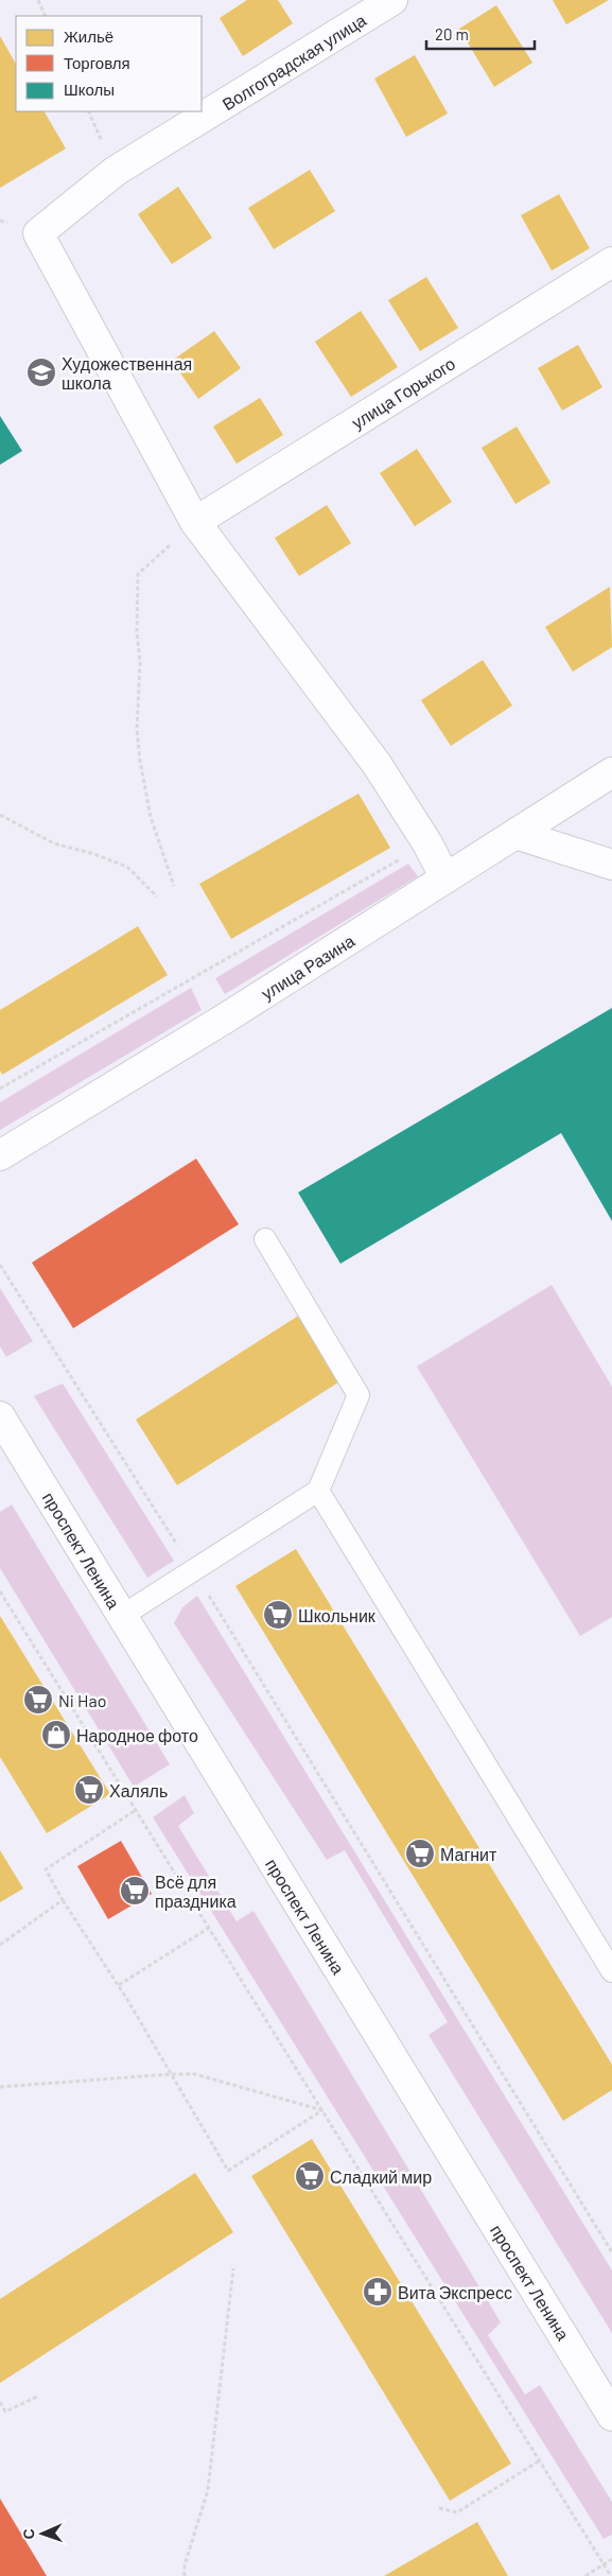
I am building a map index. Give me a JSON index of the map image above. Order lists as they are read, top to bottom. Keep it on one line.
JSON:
{"streets":{"street":["Волгоградская улица","улица Горького","улица Разина","проспект Ленина"]},"crossings":[["Волгоградская улица","улица Горького"]],"places":{"school or university":["Художественная школа"],"supermarket":["Школьник","Ni Hao","Халяль","Магнит","Всё для праздника","Сладкий мир"],"shop":["Народное фото"],"pharmacy":["Вита Экспресс"]},"legend":["Жильё","Торговля","Школы"],"scale_bar":"20 m","north":"left"}
